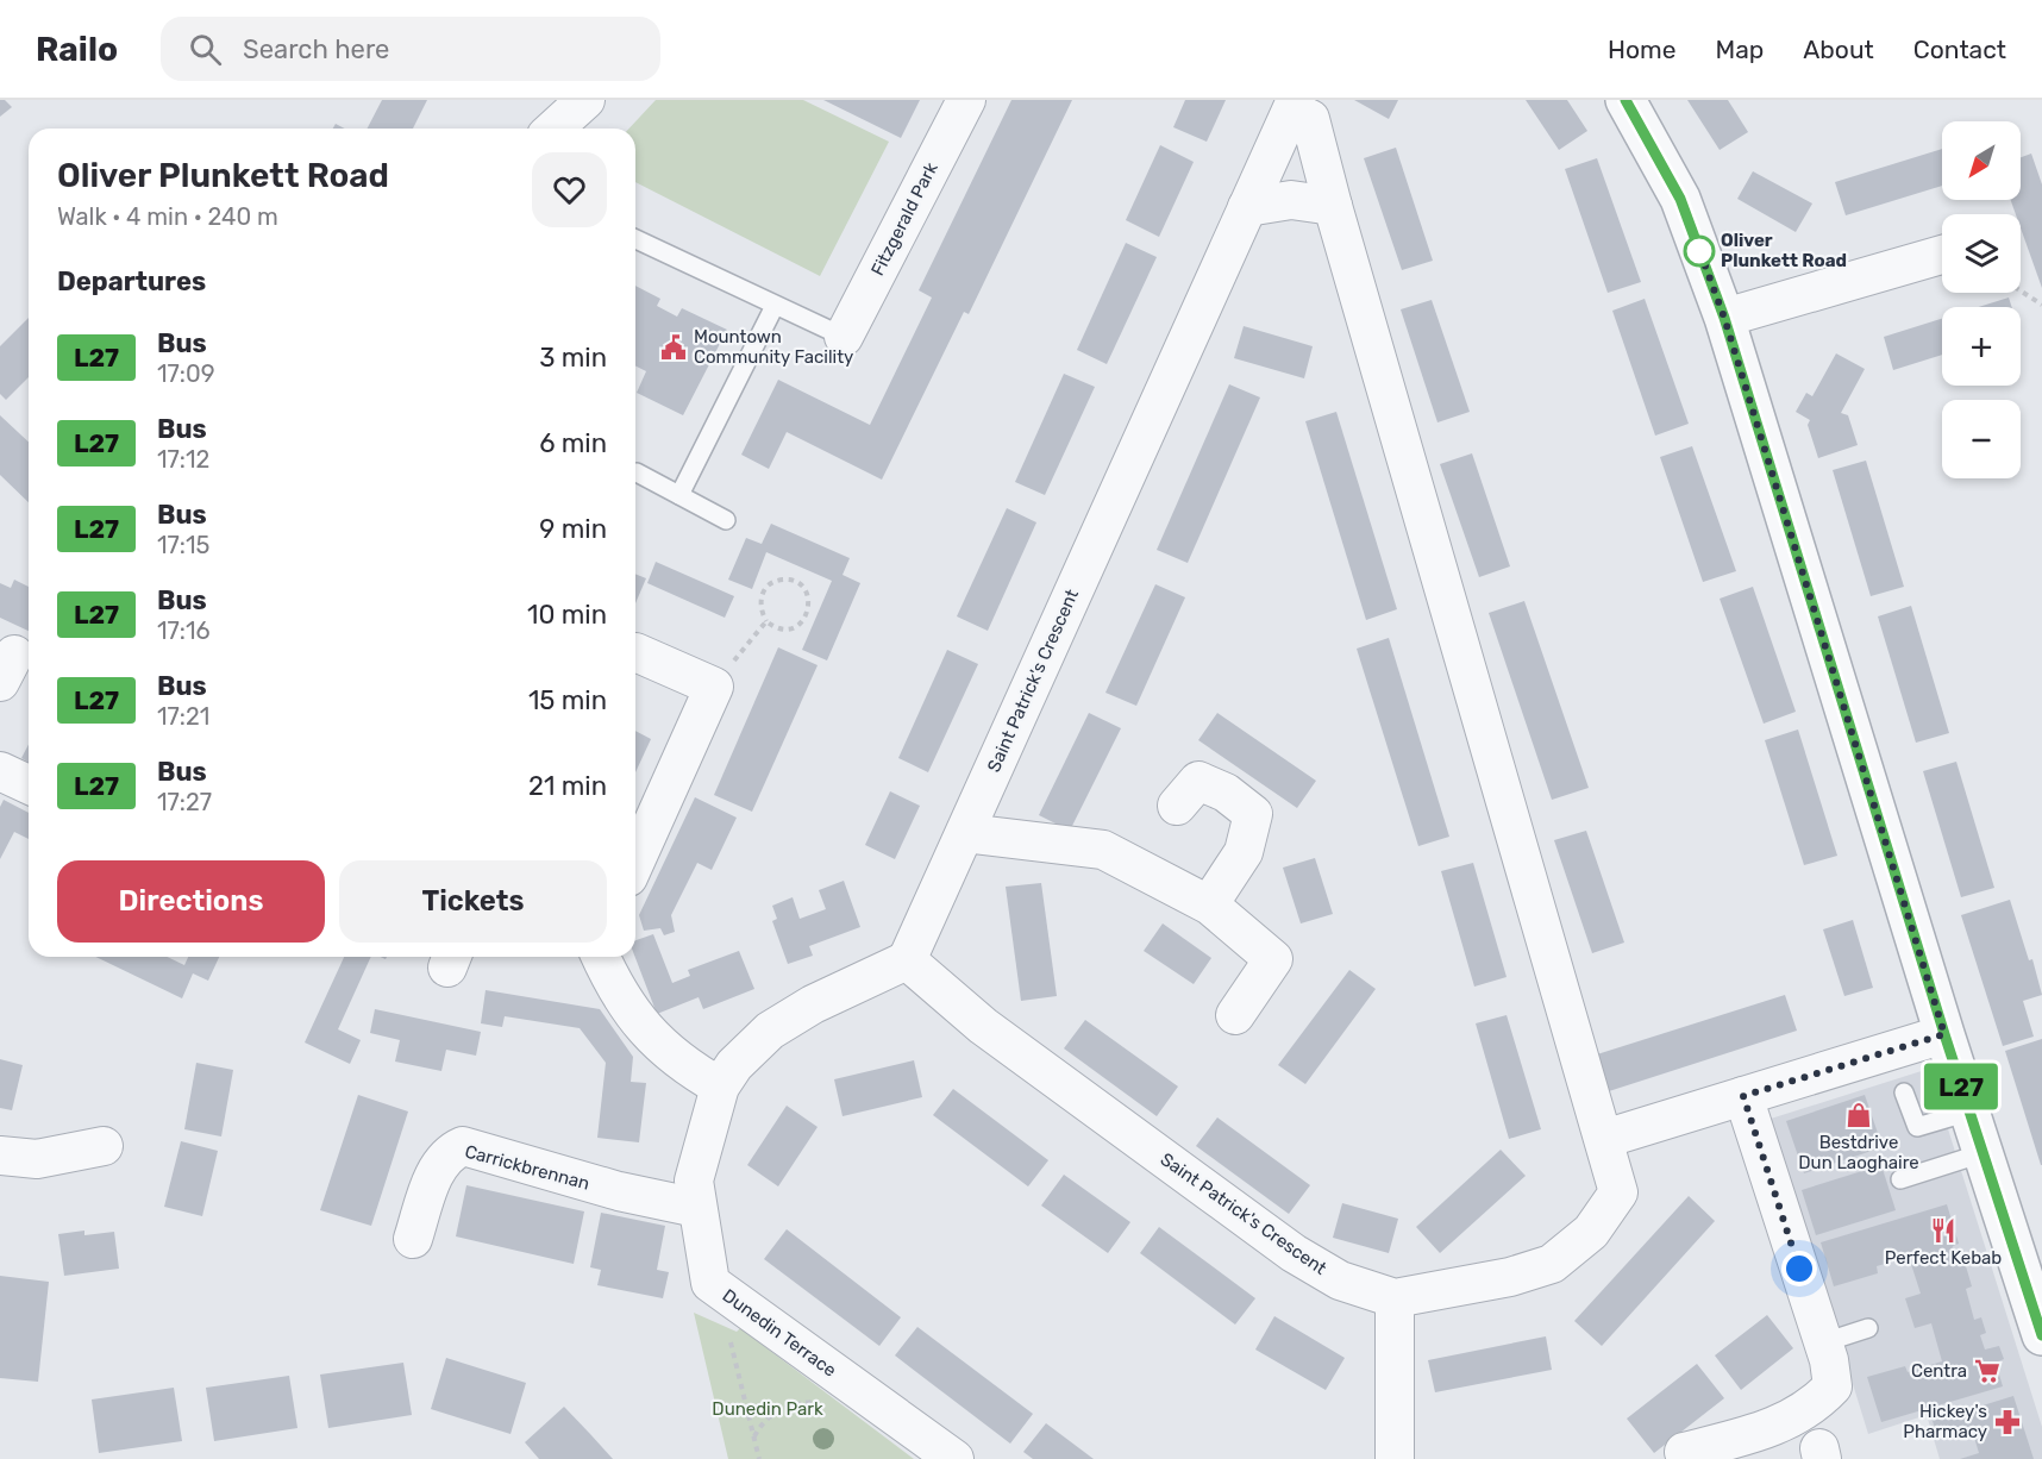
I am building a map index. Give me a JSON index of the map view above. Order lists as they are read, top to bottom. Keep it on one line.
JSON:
{"streets":{"street":["Fitzgerald Park","Saint Patrick's Crescent","Carrickbrennan","Dunedin Terrace"]},"crossings":[["Saint Patrick's Crescent","Dunedin Terrace"],["Carrickbrennan","Dunedin Terrace"]],"parks":["Dunedin Park"],"places":{"other":["Oliver Plunkett Road"],"public building":["Mountown Community Facility"],"shop":["Bestdrive Dun Laoghaire"],"restaurant":["Perfect Kebab"],"supermarket":["Centra"],"pharmacy":["Hickey's Pharmacy"]},"lines":["bus line L27"],"north":"bottom left","page":{"header":"Railo","search":"Search here","nav":["Home","Map","About","Contact"],"on_map":"L27","map_buttons":["+","−"],"heading":[["Oliver Plunkett Road","Walk · 4 min · 240 m"],"Departures"],"list":[{"mark":"L27","name":"Bus","note":"17:09","value":"3 min"},{"mark":"L27","name":"Bus","note":"17:12","value":"6 min"},{"mark":"L27","name":"Bus","note":"17:15","value":"9 min"},{"mark":"L27","name":"Bus","note":"17:16","value":"10 min"},{"mark":"L27","name":"Bus","note":"17:21","value":"15 min"},{"mark":"L27","name":"Bus","note":"17:27","value":"21 min"}],"buttons":["Directions","Tickets"]}}
